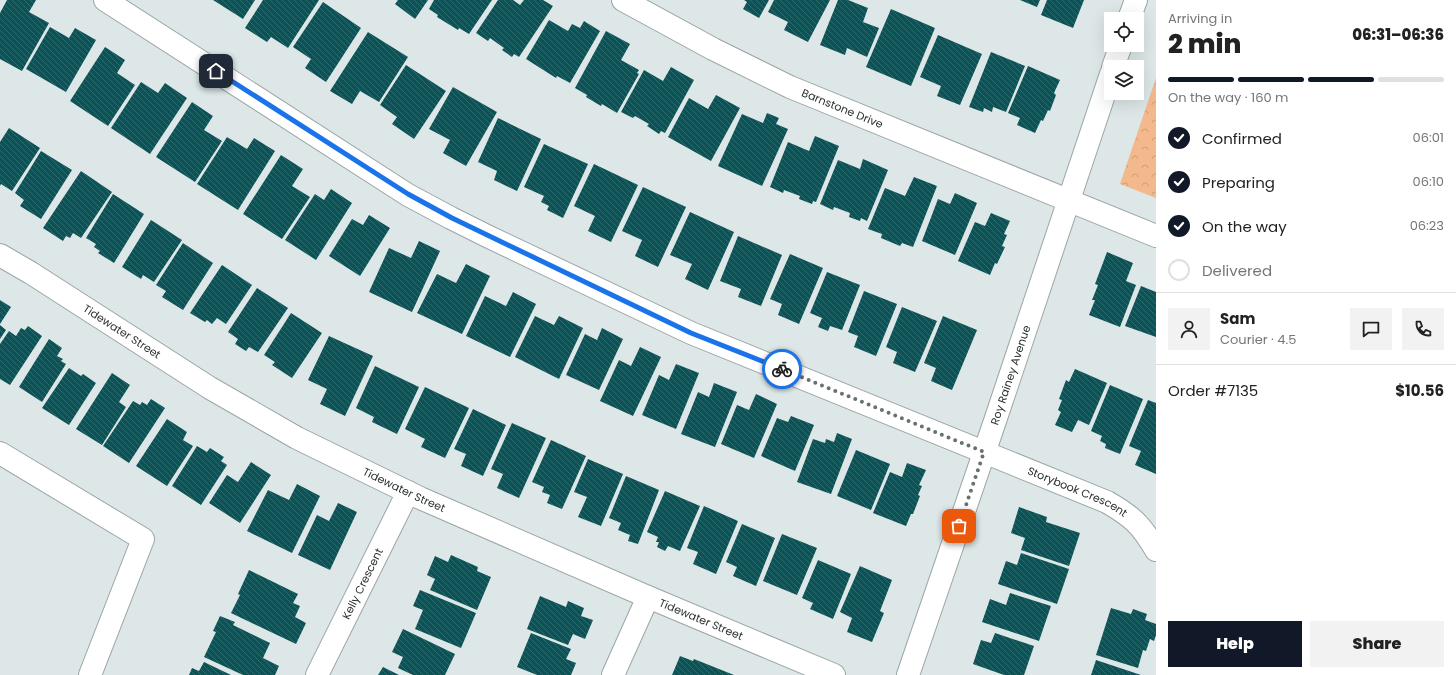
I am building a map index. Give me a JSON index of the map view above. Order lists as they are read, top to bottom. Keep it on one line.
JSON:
{"streets":{"street":["Barnstone Drive","Tidewater Street","Roy Rainey Avenue","Storybook Crescent","Kelly Crescent"]},"crossings":[["Barnstone Drive","Roy Rainey Avenue"],["Tidewater Street","Kelly Crescent"],["Roy Rainey Avenue","Storybook Crescent"]],"page":{"heading":["2 min","Arriving in","06:31–06:36"],"panel":["Sam","Courier · 4.5","Order #7135","$10.56"],"bar":"On the way · 160 m","list":[["Confirmed","06:01"],["Preparing","06:10"],["On the way","06:23"],"Delivered"],"buttons":["Help","Share"]}}
